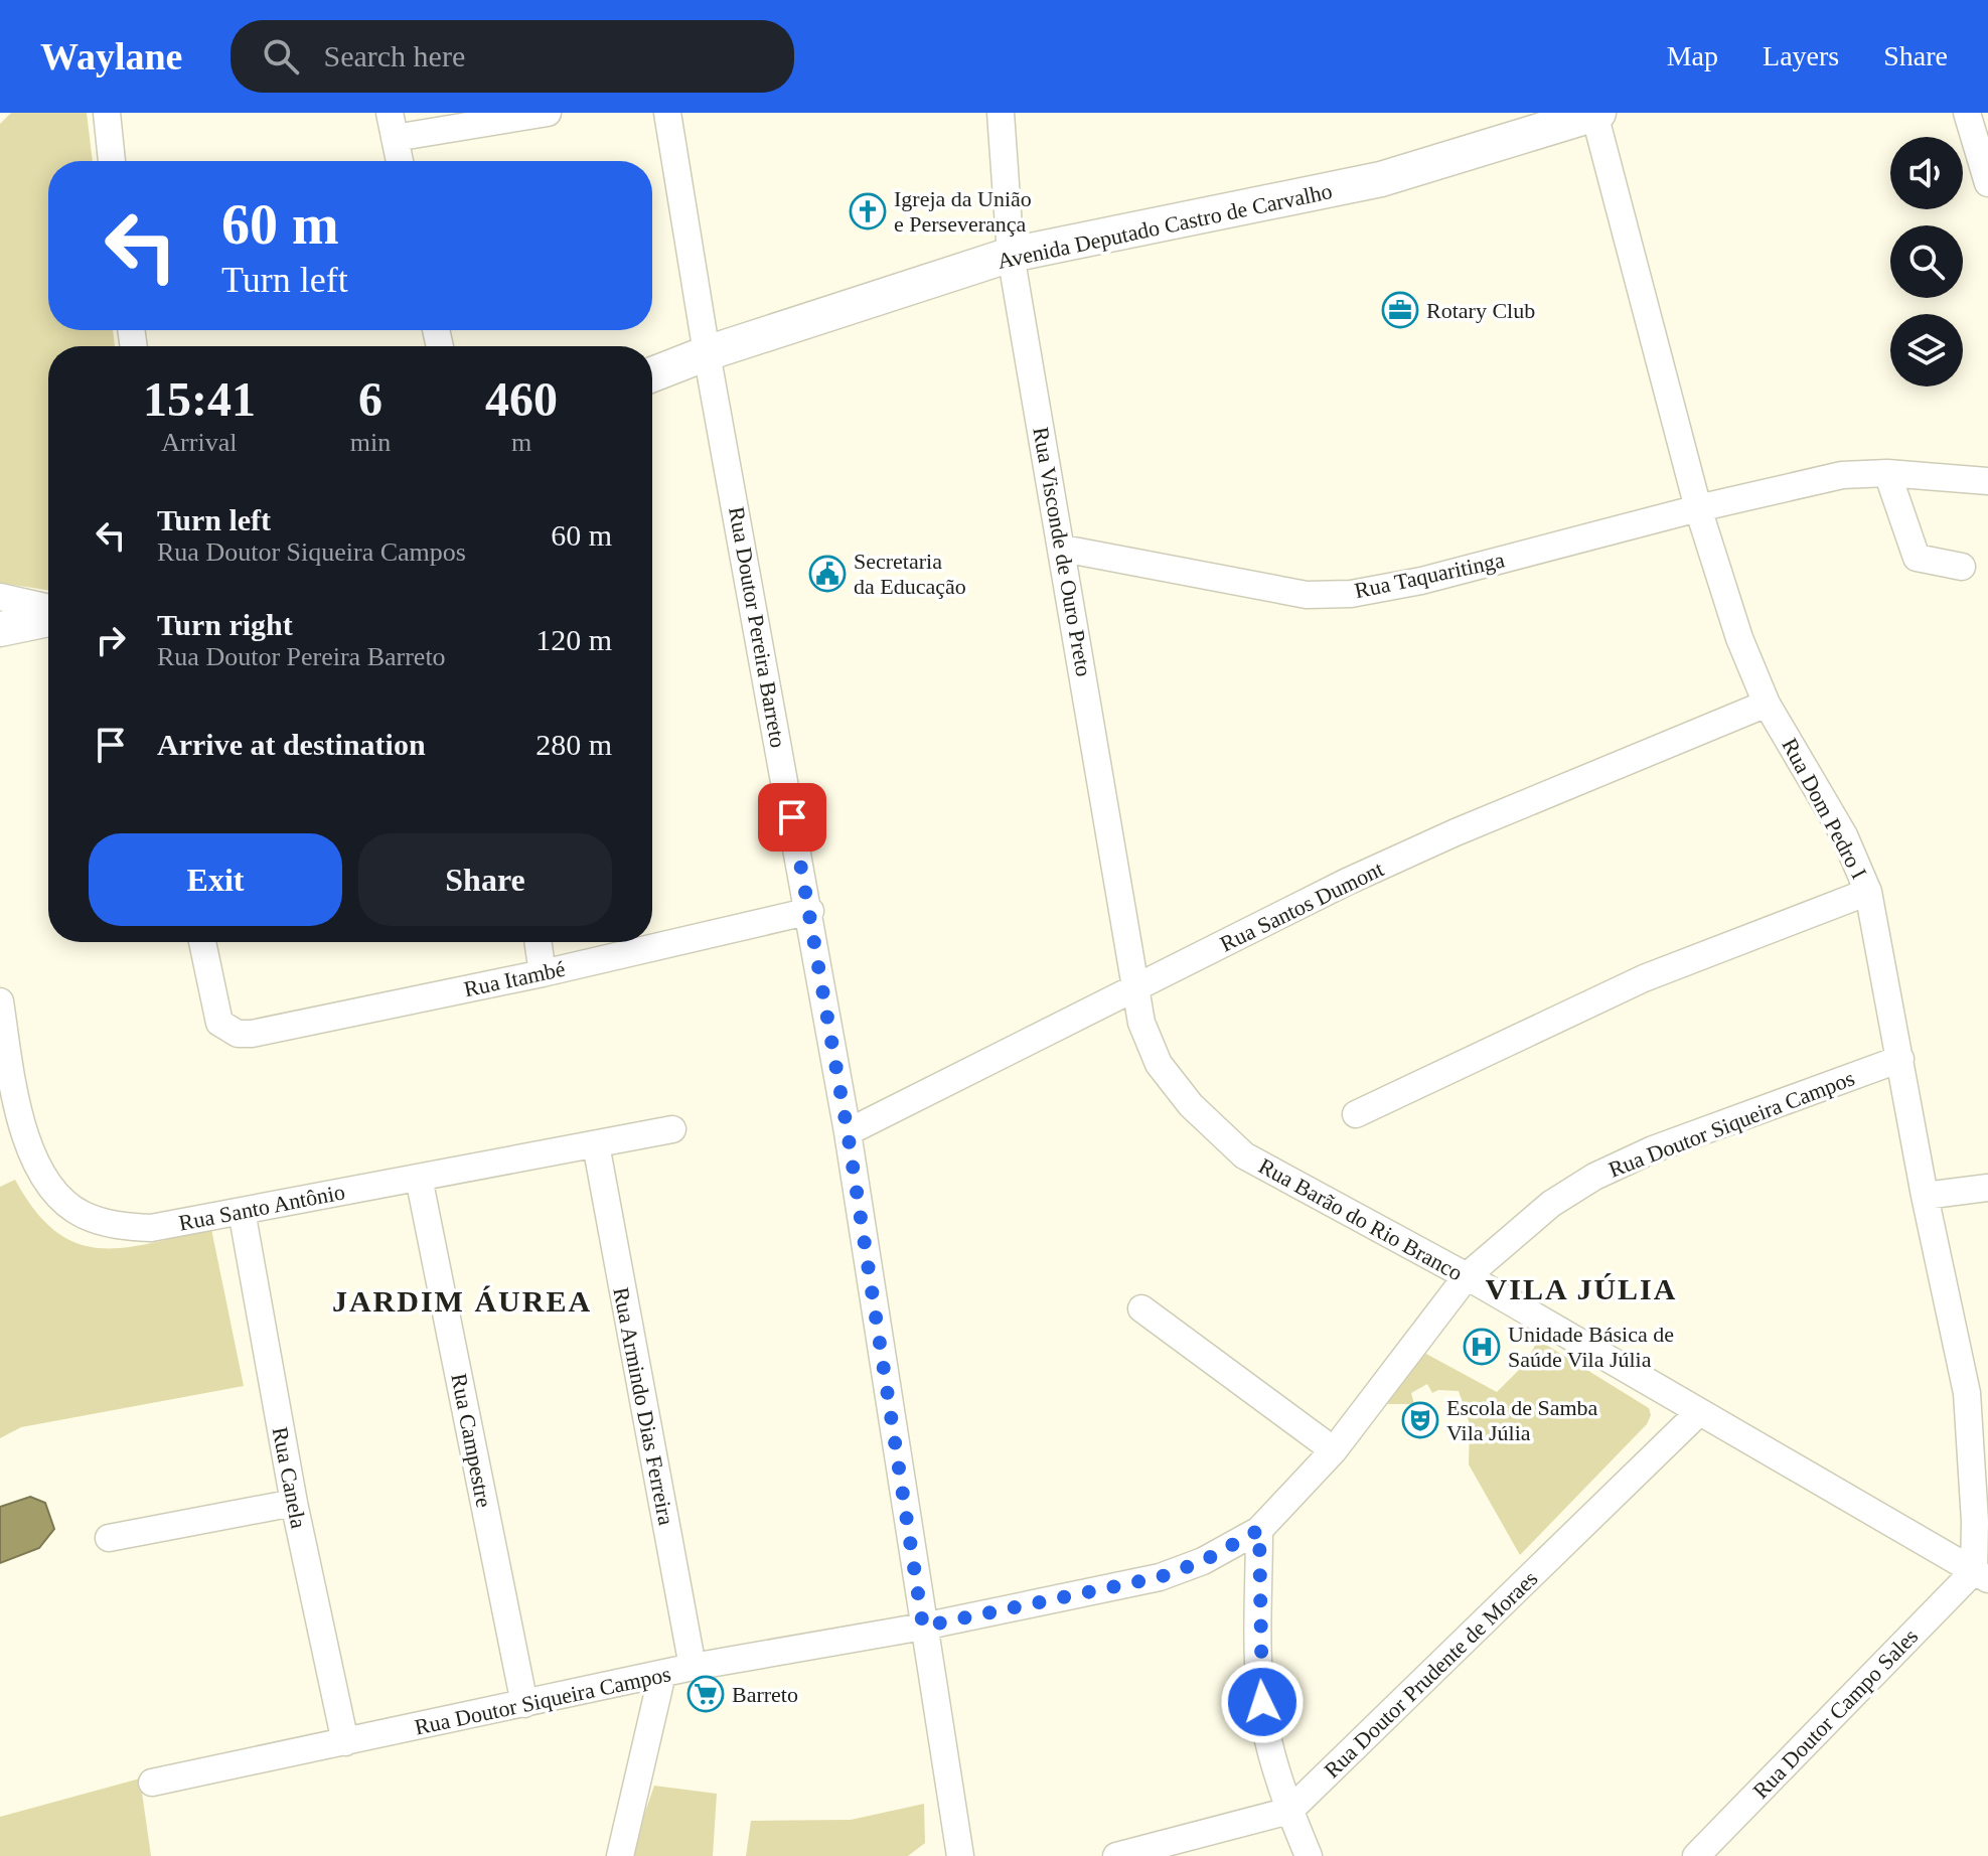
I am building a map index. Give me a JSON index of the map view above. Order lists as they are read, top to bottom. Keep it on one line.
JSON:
{"streets":{"main road":["Avenida Deputado Castro de Carvalho"],"street":["Rua Visconde de Ouro Preto","Rua Taquaritinga","Rua Doutor Pereira Barreto","Rua Dom Pedro I","Rua Santos Dumont","Rua Itambé","Rua Doutor Siqueira Campos","Rua Santo Antônio","Rua Barão do Rio Branco","Rua Armindo Dias Ferreira","Rua Campestre","Rua Canela","Rua Doutor Prudente de Moraes","Rua Doutor Campo Sales"]},"crossings":[["Avenida Deputado Castro de Carvalho","Rua Visconde de Ouro Preto"],["Avenida Deputado Castro de Carvalho","Rua Doutor Pereira Barreto"],["Avenida Deputado Castro de Carvalho","Rua Dom Pedro I"],["Rua Visconde de Ouro Preto","Rua Taquaritinga"],["Rua Visconde de Ouro Preto","Rua Santos Dumont"],["Rua Visconde de Ouro Preto","Rua Barão do Rio Branco"],["Rua Taquaritinga","Rua Dom Pedro I"],["Rua Doutor Pereira Barreto","Rua Santos Dumont"],["Rua Doutor Pereira Barreto","Rua Itambé"],["Rua Doutor Pereira Barreto","Rua Doutor Siqueira Campos"],["Rua Dom Pedro I","Rua Santos Dumont"],["Rua Dom Pedro I","Rua Doutor Siqueira Campos"],["Rua Dom Pedro I","Rua Barão do Rio Branco"],["Rua Dom Pedro I","Rua Doutor Campo Sales"],["Rua Santos Dumont","Rua Barão do Rio Branco"],["Rua Doutor Siqueira Campos","Rua Barão do Rio Branco"],["Rua Doutor Siqueira Campos","Rua Armindo Dias Ferreira"],["Rua Doutor Siqueira Campos","Rua Campestre"],["Rua Doutor Siqueira Campos","Rua Canela"],["Rua Santo Antônio","Rua Armindo Dias Ferreira"],["Rua Santo Antônio","Rua Campestre"],["Rua Santo Antônio","Rua Canela"],["Rua Barão do Rio Branco","Rua Doutor Prudente de Moraes"],["Rua Barão do Rio Branco","Rua Doutor Campo Sales"]],"districts":["VILA JÚLIA","JARDIM ÁUREA"],"places":{"church":["Igreja da União e Perseverança"],"office":["Rotary Club"],"public building":["Secretaria da Educação"],"hospital":["Unidade Básica de Saúde Vila Júlia"],"theatre":["Escola de Samba Vila Júlia"],"supermarket":["Barreto"]},"page":{"header":"Waylane","search":"Search here","nav":["Map","Layers","Share"],"turn":["60 m","Turn left"],"eta":["15:41","Arrival","6","min","460","m"],"list":[{"name":"Turn left","note":"Rua Doutor Siqueira Campos","value":"60 m"},{"name":"Turn right","note":"Rua Doutor Pereira Barreto","value":"120 m"},{"name":"Arrive at destination","value":"280 m"}],"buttons":["Exit","Share"]}}
